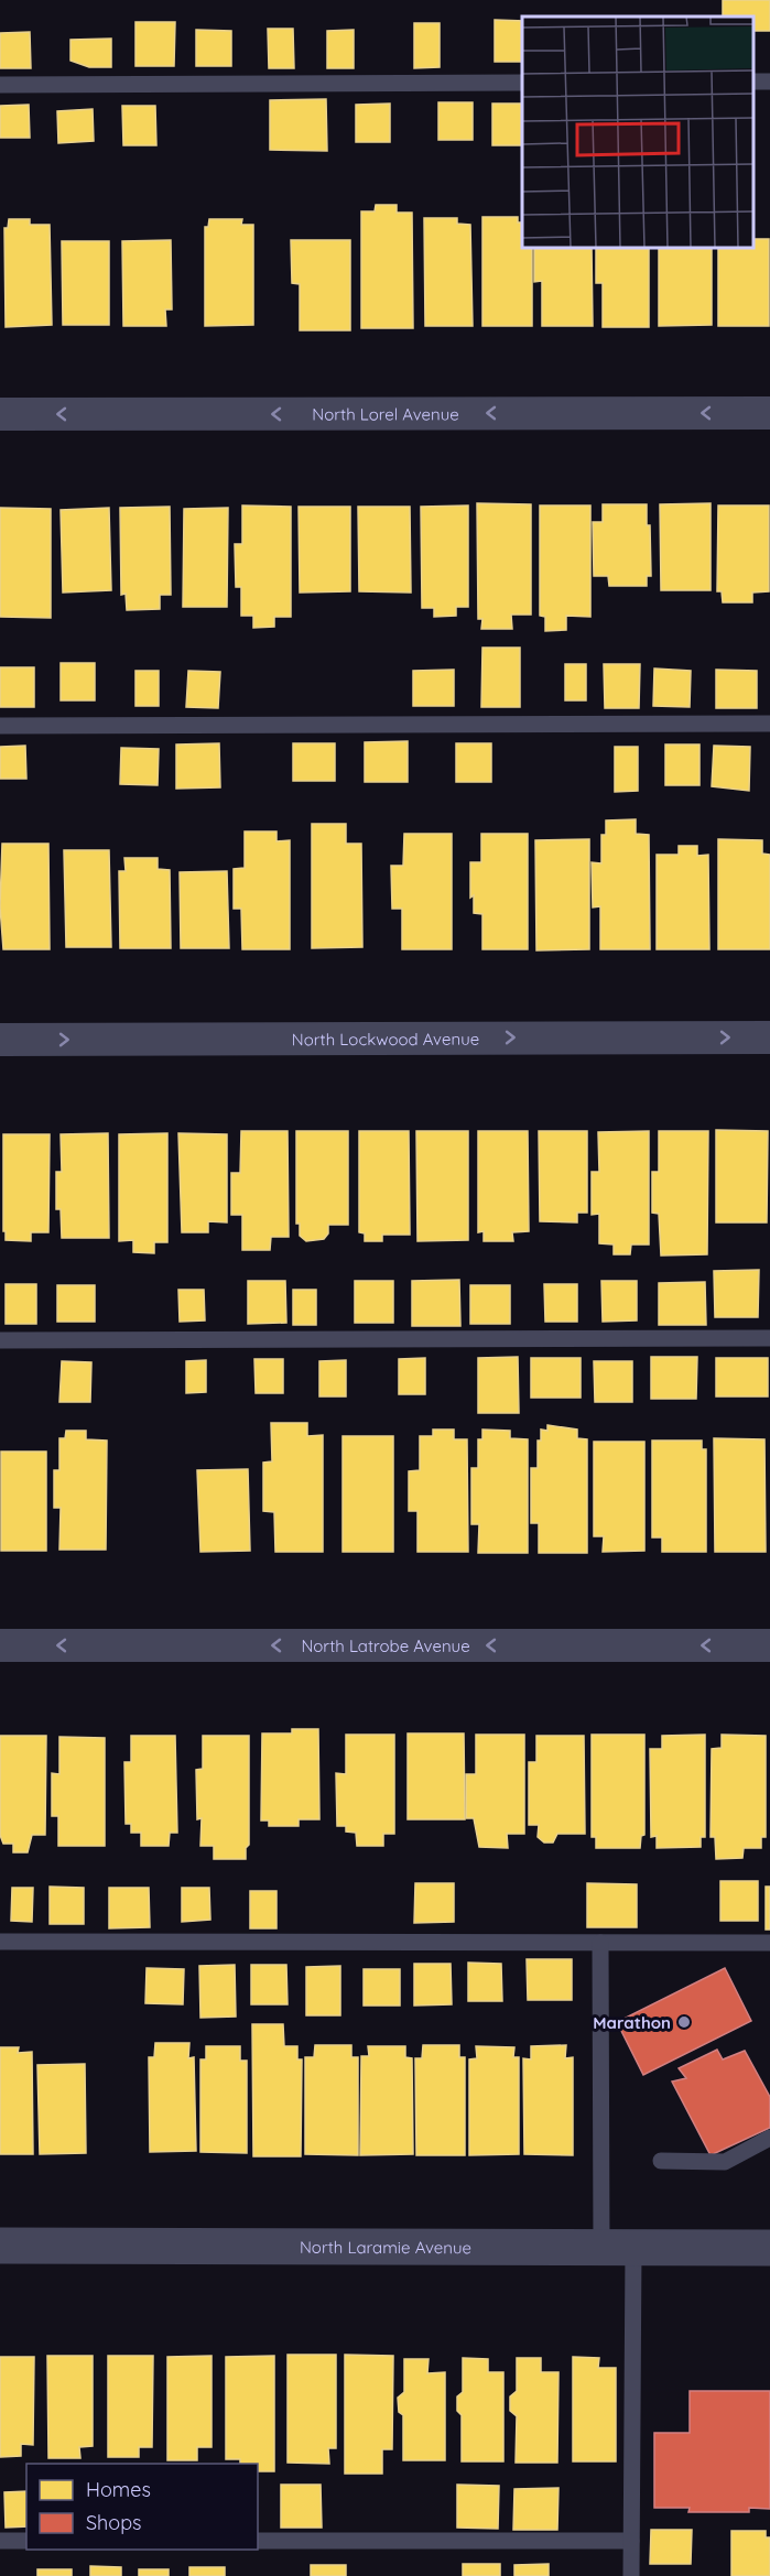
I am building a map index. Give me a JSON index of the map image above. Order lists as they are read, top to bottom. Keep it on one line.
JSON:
{"streets":{"street":["North Lorel Avenue","North Lockwood Avenue","North Latrobe Avenue","North Laramie Avenue"]},"one_way":["North Lorel Avenue","North Lockwood Avenue","North Latrobe Avenue"],"places":["Marathon"],"legend":["Homes","Shops"]}
